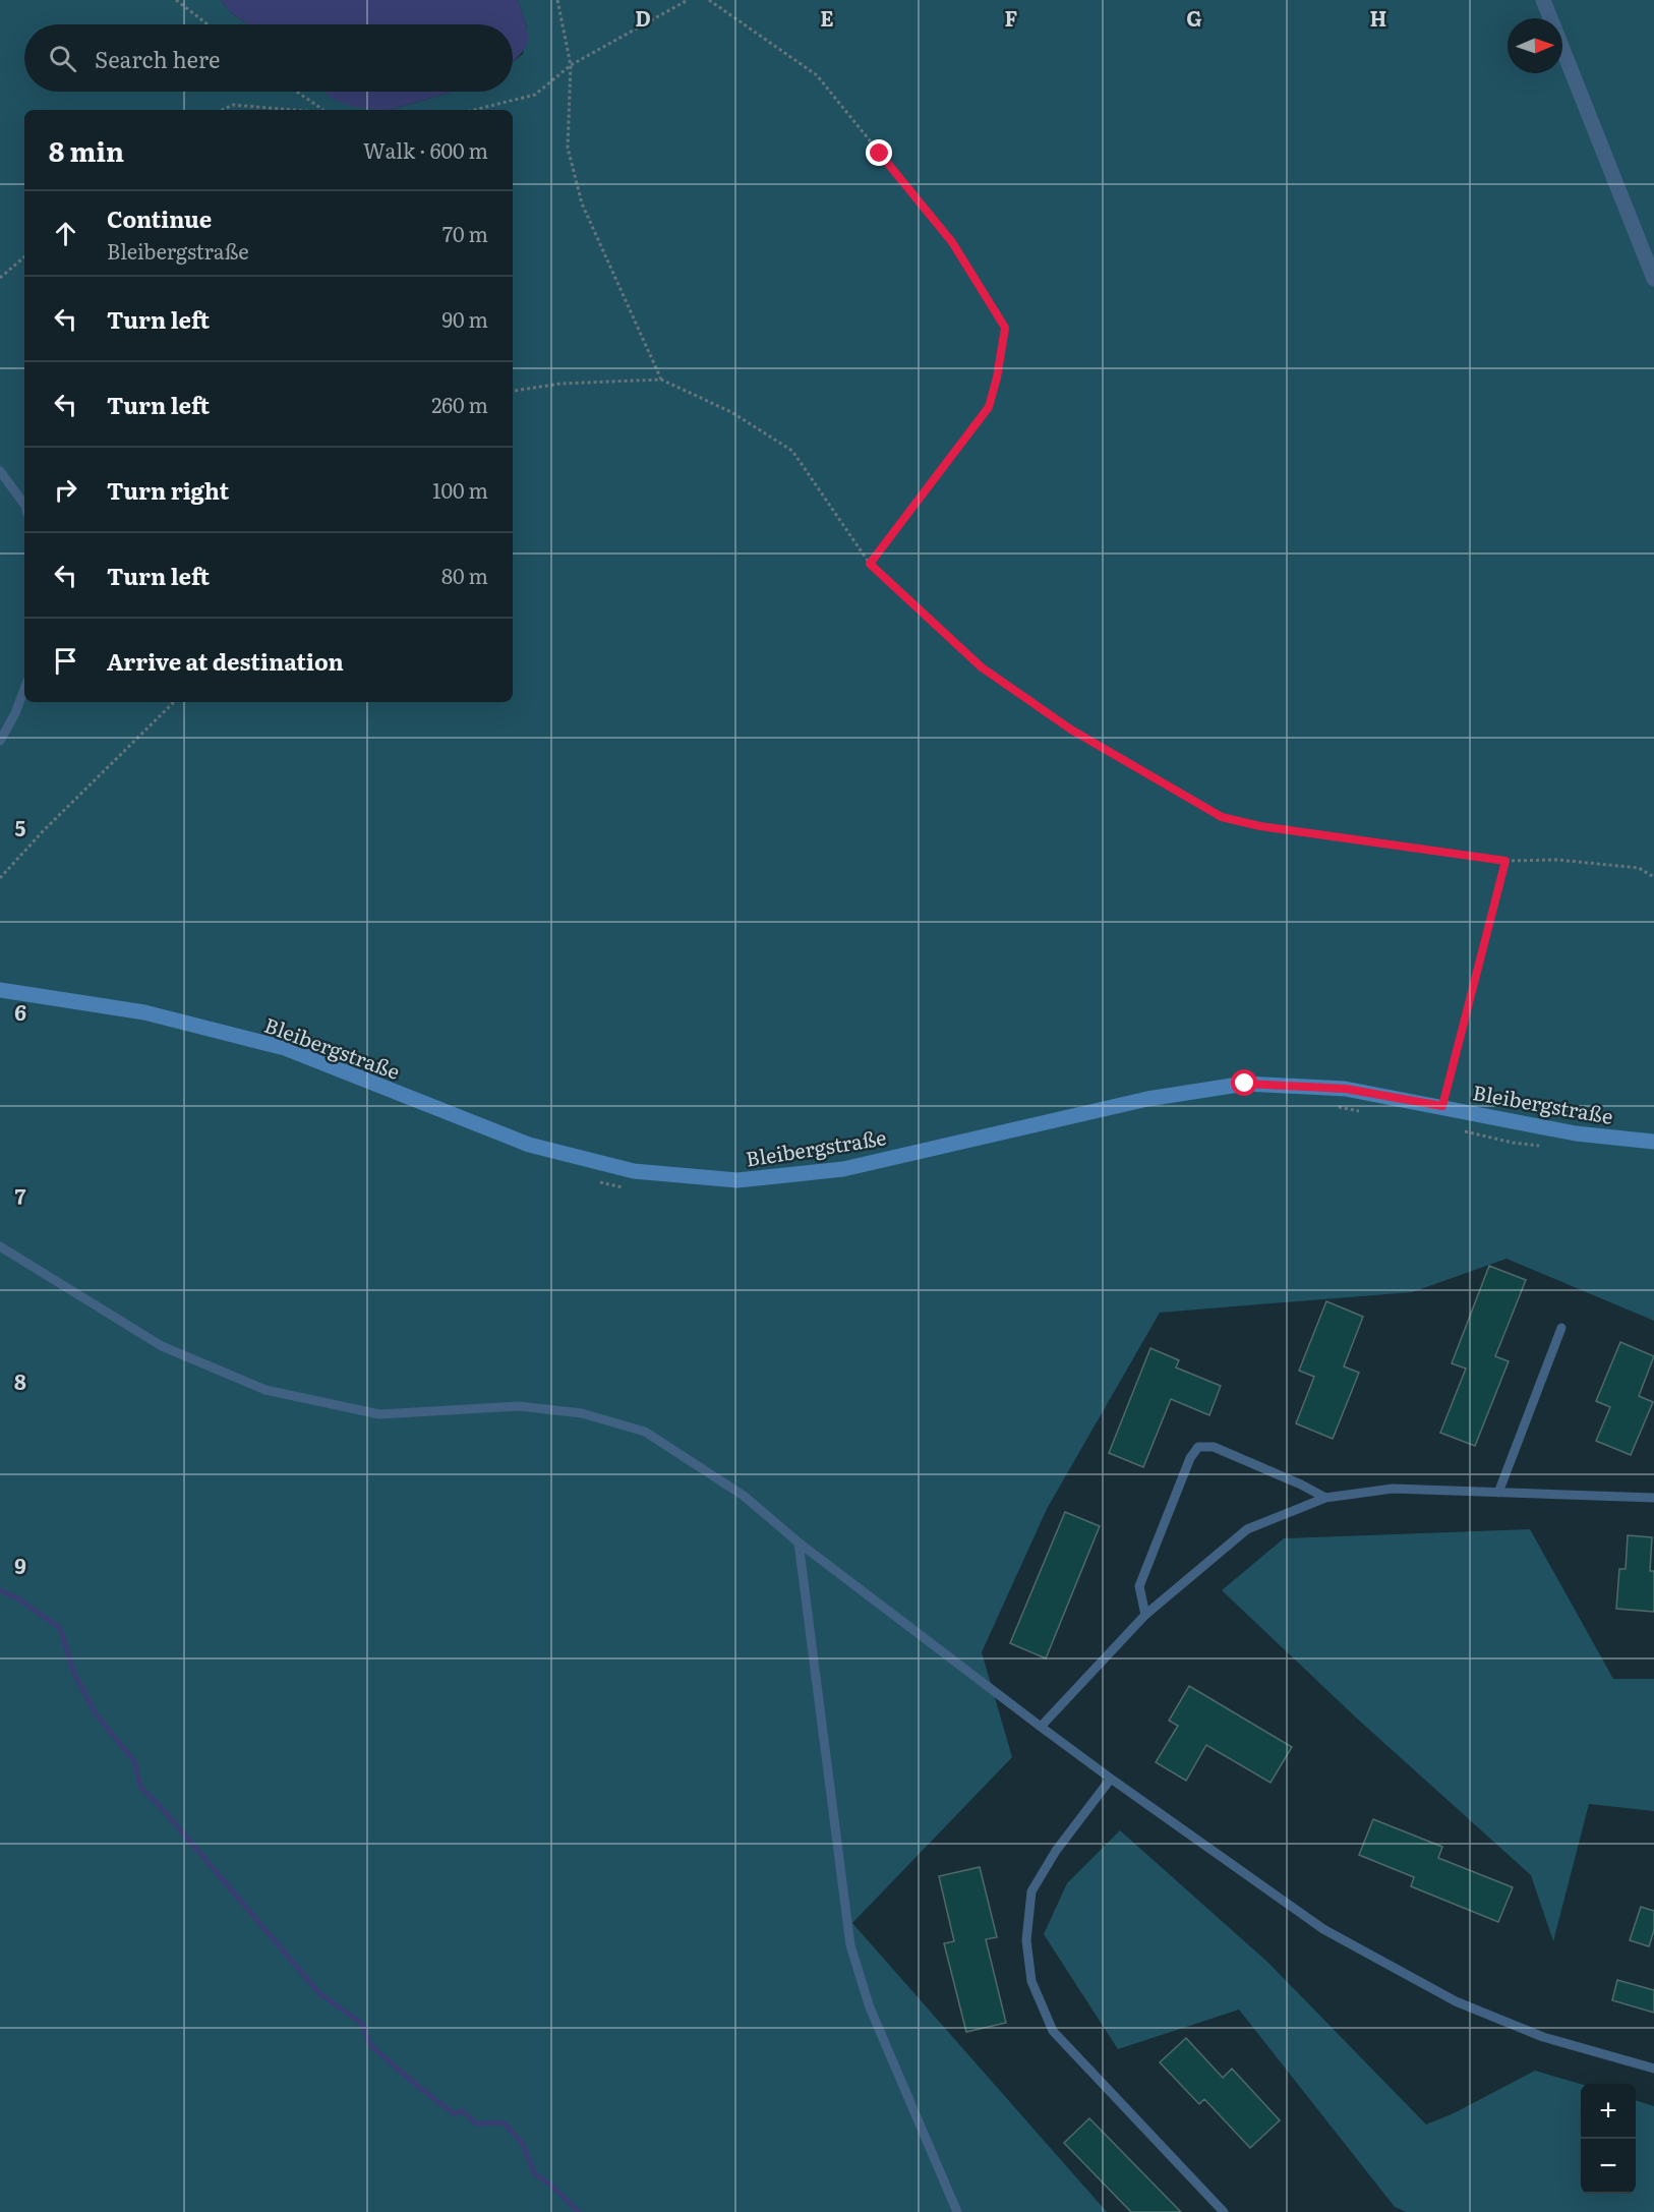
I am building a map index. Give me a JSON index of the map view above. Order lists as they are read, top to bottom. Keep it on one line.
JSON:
{"streets":{"street":["Bleibergstraße"]},"north":"right","page":{"search":"Search here","heading":["8 min","Walk · 600 m"],"list":[["Continue","Bleibergstraße","70 m"],["Turn left","90 m"],["Turn left","260 m"],["Turn right","100 m"],["Turn left","80 m"],"Arrive at destination"],"map_buttons":["+","−"]},"grid":{"columns":["D","E","F","G","H"],"rows":["5","6","7","8","9"]}}
